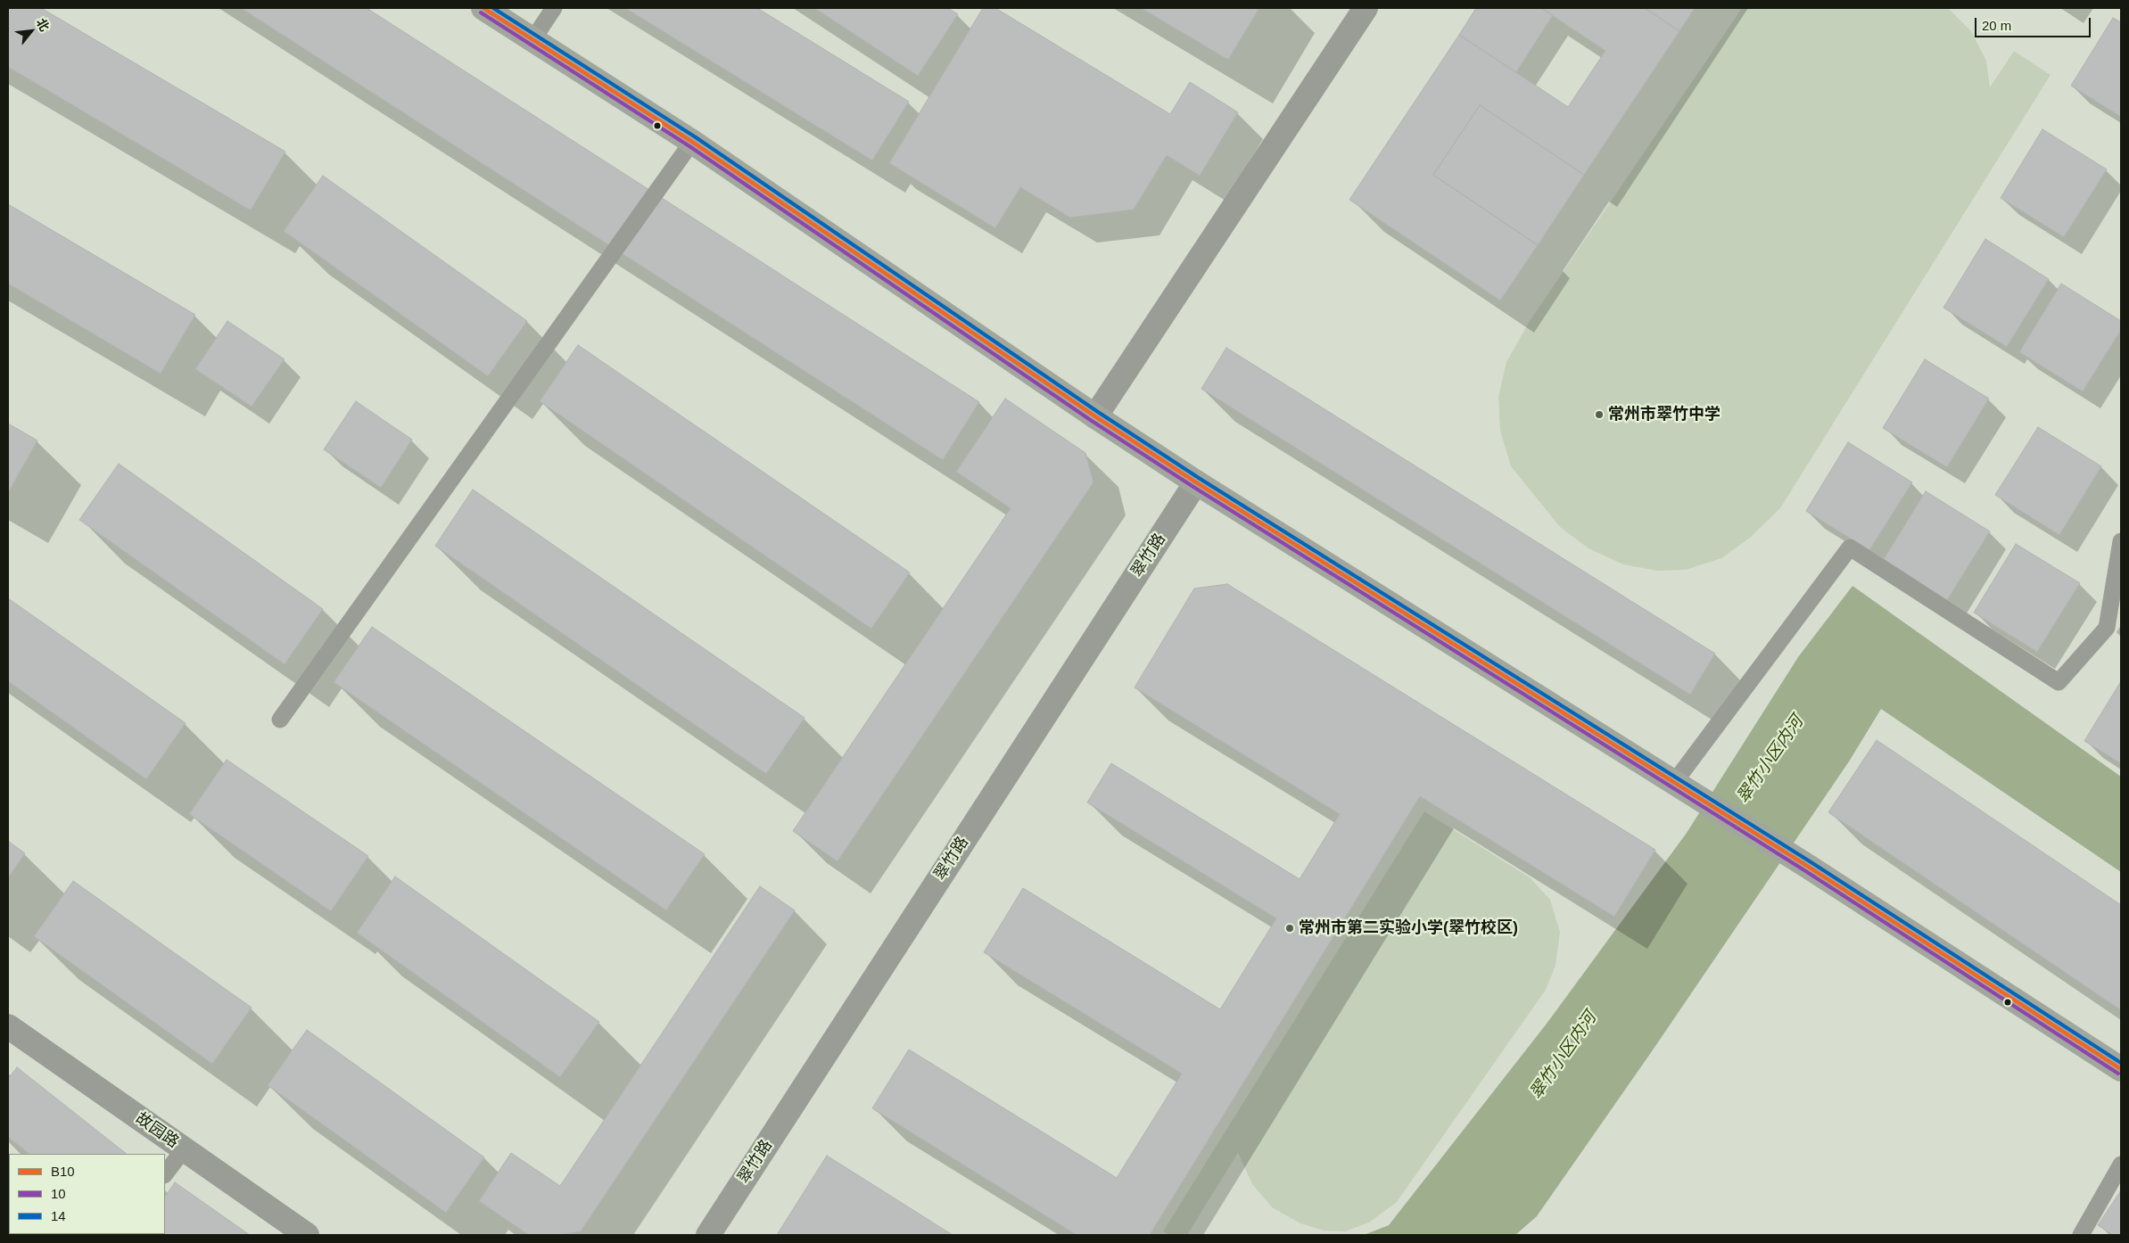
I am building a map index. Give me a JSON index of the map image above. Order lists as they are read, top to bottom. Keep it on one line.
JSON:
{"streets":{"street":["翠竹路","故园路"]},"water":["翠竹小区内河"],"places":["常州市翠竹中学","常州市第二实验小学(翠竹校区)"],"lines":["transit line B10","transit line 14","transit line 10"],"legend":["B10","10","14"],"scale_bar":"20 m","north":"top right"}
